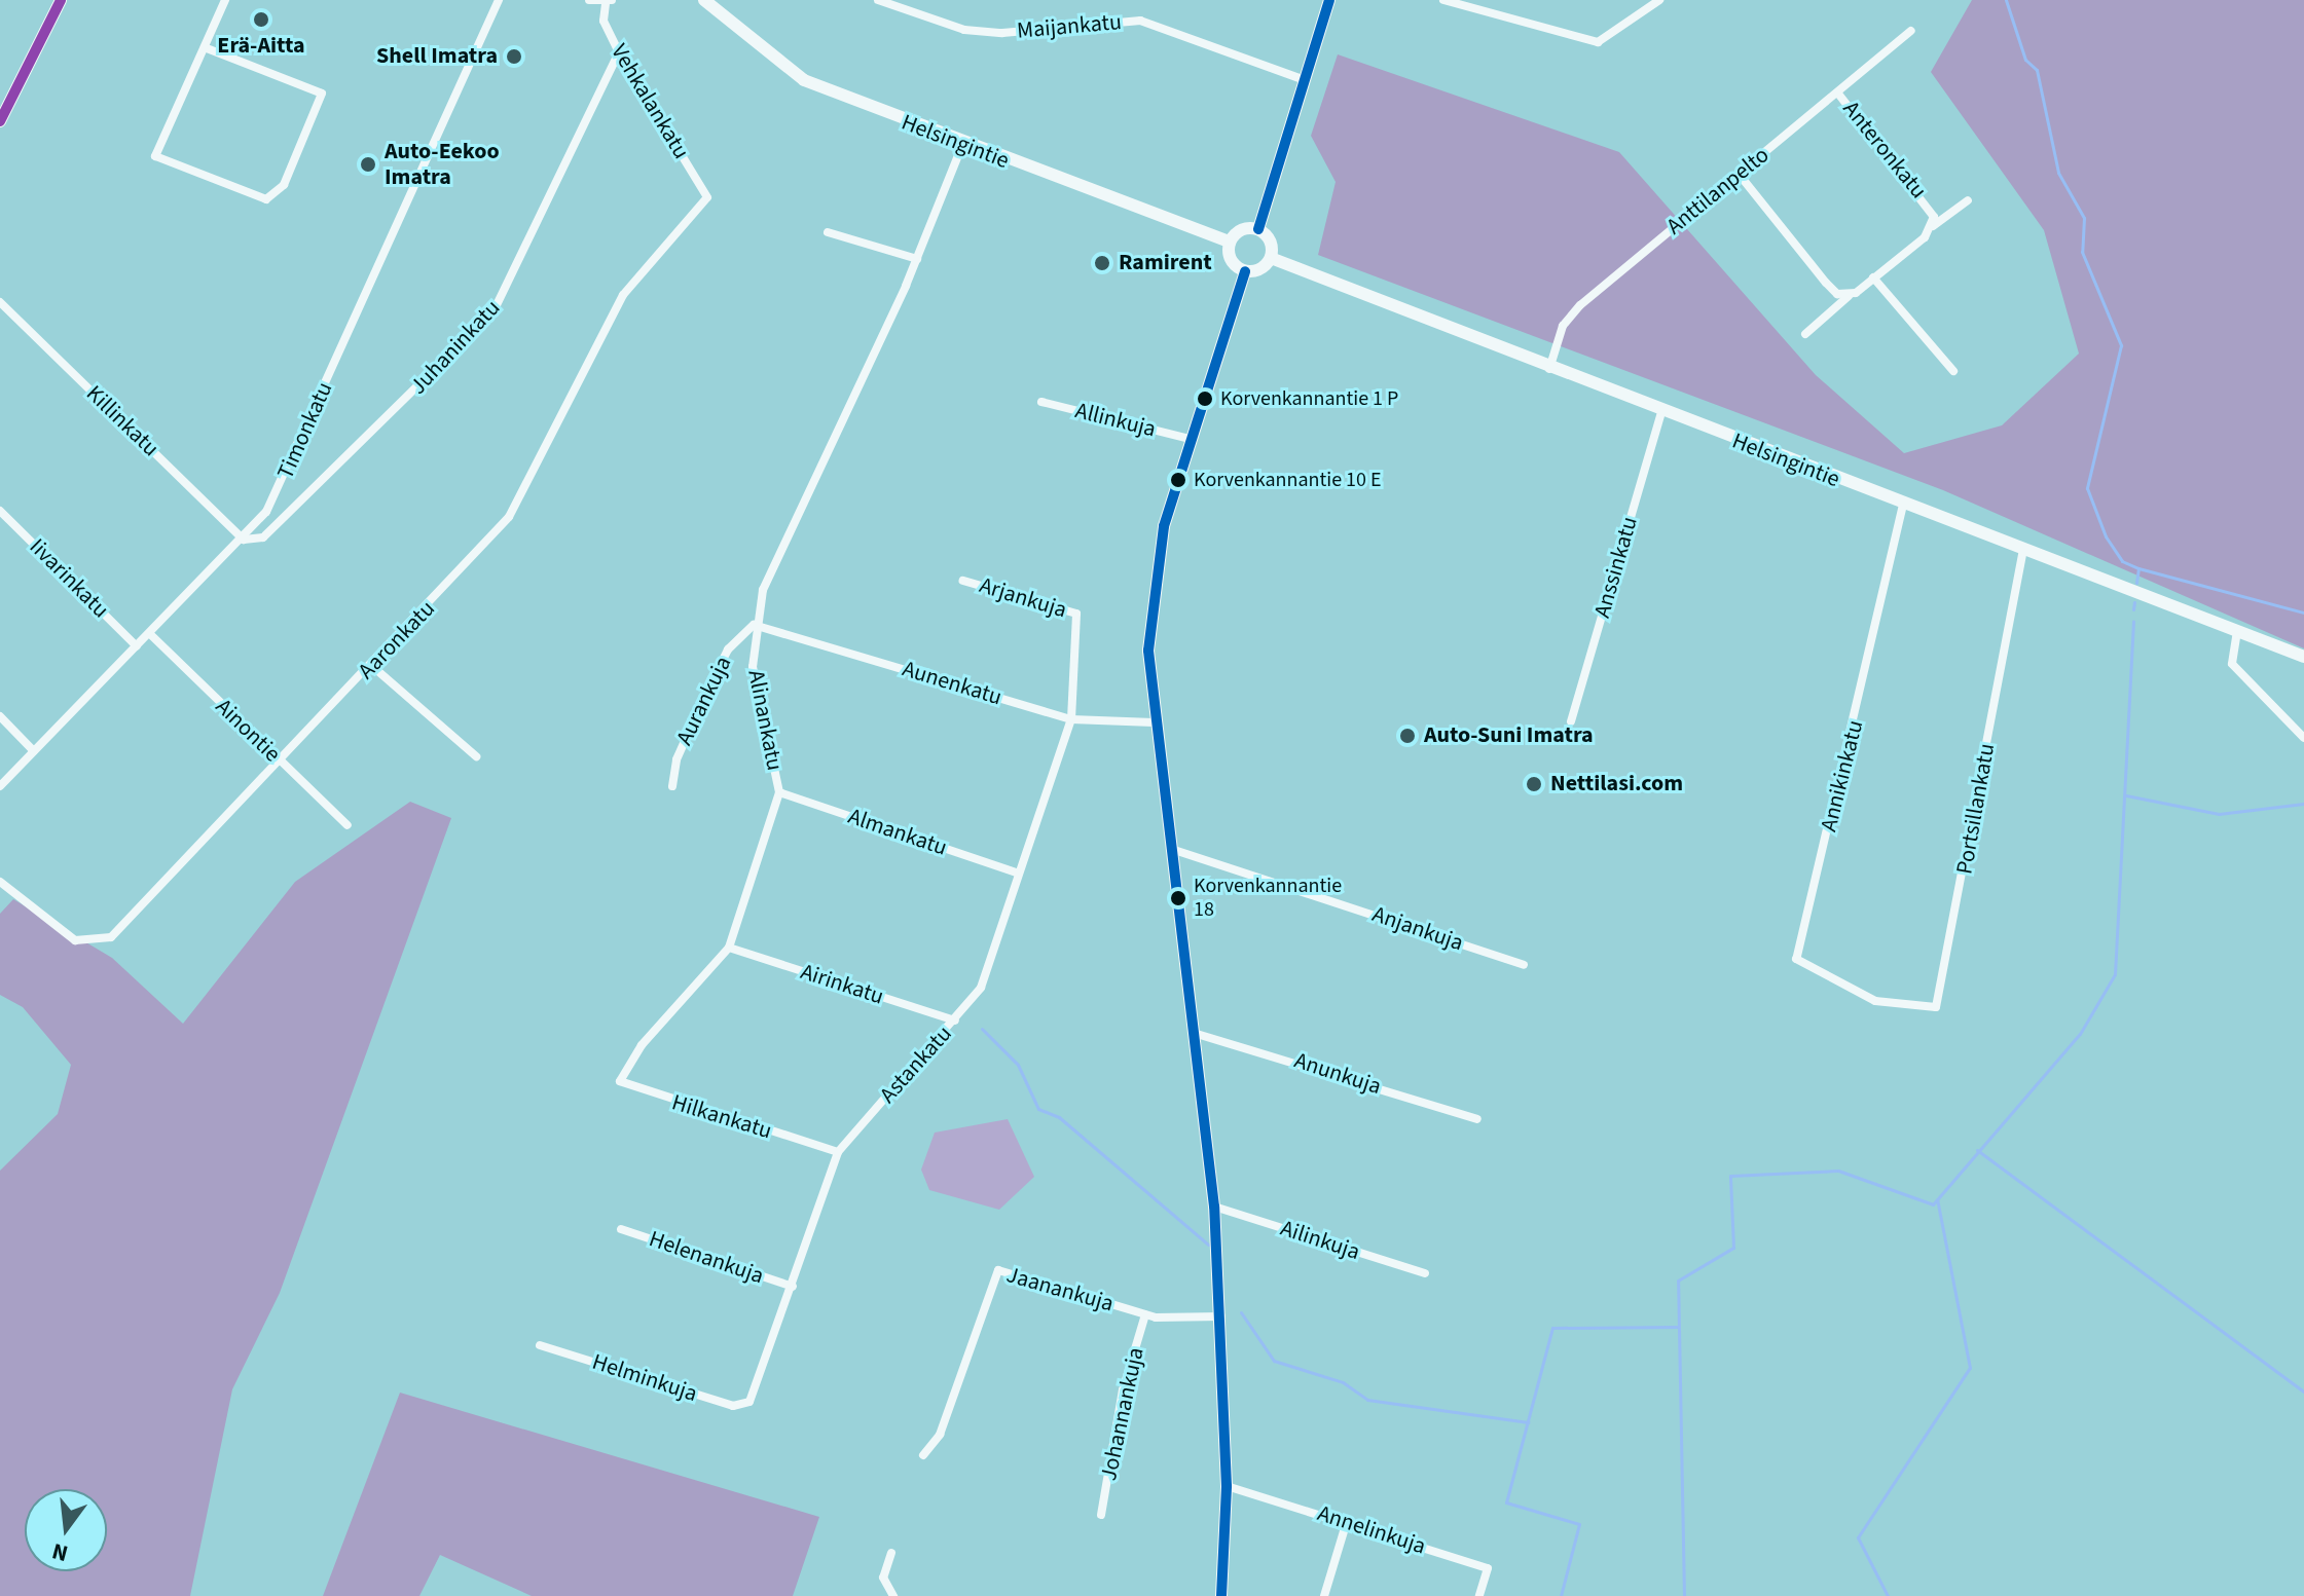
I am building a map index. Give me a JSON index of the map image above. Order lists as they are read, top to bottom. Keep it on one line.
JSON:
{"streets":{"main road":["Helsingintie"],"street":["Maijankatu","Vehkalankatu","Anteronkatu","Anttilanpelto","Juhaninkatu","Allinkuja","Killinkatu","Timonkatu","Anssinkatu","Iivarinkatu","Arjankuja","Aaronkatu","Aunenkatu","Aurankuja","Alinankatu","Ainontie","Annikinkatu","Portsillankatu","Almankatu","Anjankuja","Airinkatu","Astankatu","Anunkuja","Hilkankatu","Ailinkuja","Helenankuja","Jaanankuja","Helminkuja","Johannankuja","Annelinkuja"]},"crossings":[["Vehkalankatu","Juhaninkatu"],["Vehkalankatu","Aaronkatu"],["Helsingintie","Anttilanpelto"],["Helsingintie","Anssinkatu"],["Helsingintie","Alinankatu"],["Helsingintie","Annikinkatu"],["Helsingintie","Portsillankatu"],["Anteronkatu","Anttilanpelto"],["Juhaninkatu","Killinkatu"],["Juhaninkatu","Timonkatu"],["Killinkatu","Timonkatu"],["Timonkatu","Iivarinkatu"],["Timonkatu","Ainontie"],["Arjankuja","Aunenkatu"],["Arjankuja","Astankatu"],["Aaronkatu","Ainontie"],["Aunenkatu","Aurankuja"],["Aunenkatu","Alinankatu"],["Aunenkatu","Astankatu"],["Aurankuja","Alinankatu"],["Alinankatu","Almankatu"],["Alinankatu","Airinkatu"],["Alinankatu","Hilkankatu"],["Annikinkatu","Portsillankatu"],["Almankatu","Astankatu"],["Airinkatu","Astankatu"],["Astankatu","Hilkankatu"],["Astankatu","Helenankuja"],["Astankatu","Helminkuja"],["Jaanankuja","Johannankuja"]],"places":["Erä-Aitta","Shell Imatra","Auto-Eekoo Imatra","Ramirent","Korvenkannantie 1 P","Korvenkannantie 10 E","Auto-Suni Imatra","Nettilasi.com","Korvenkannantie 18"],"north":"bottom"}
